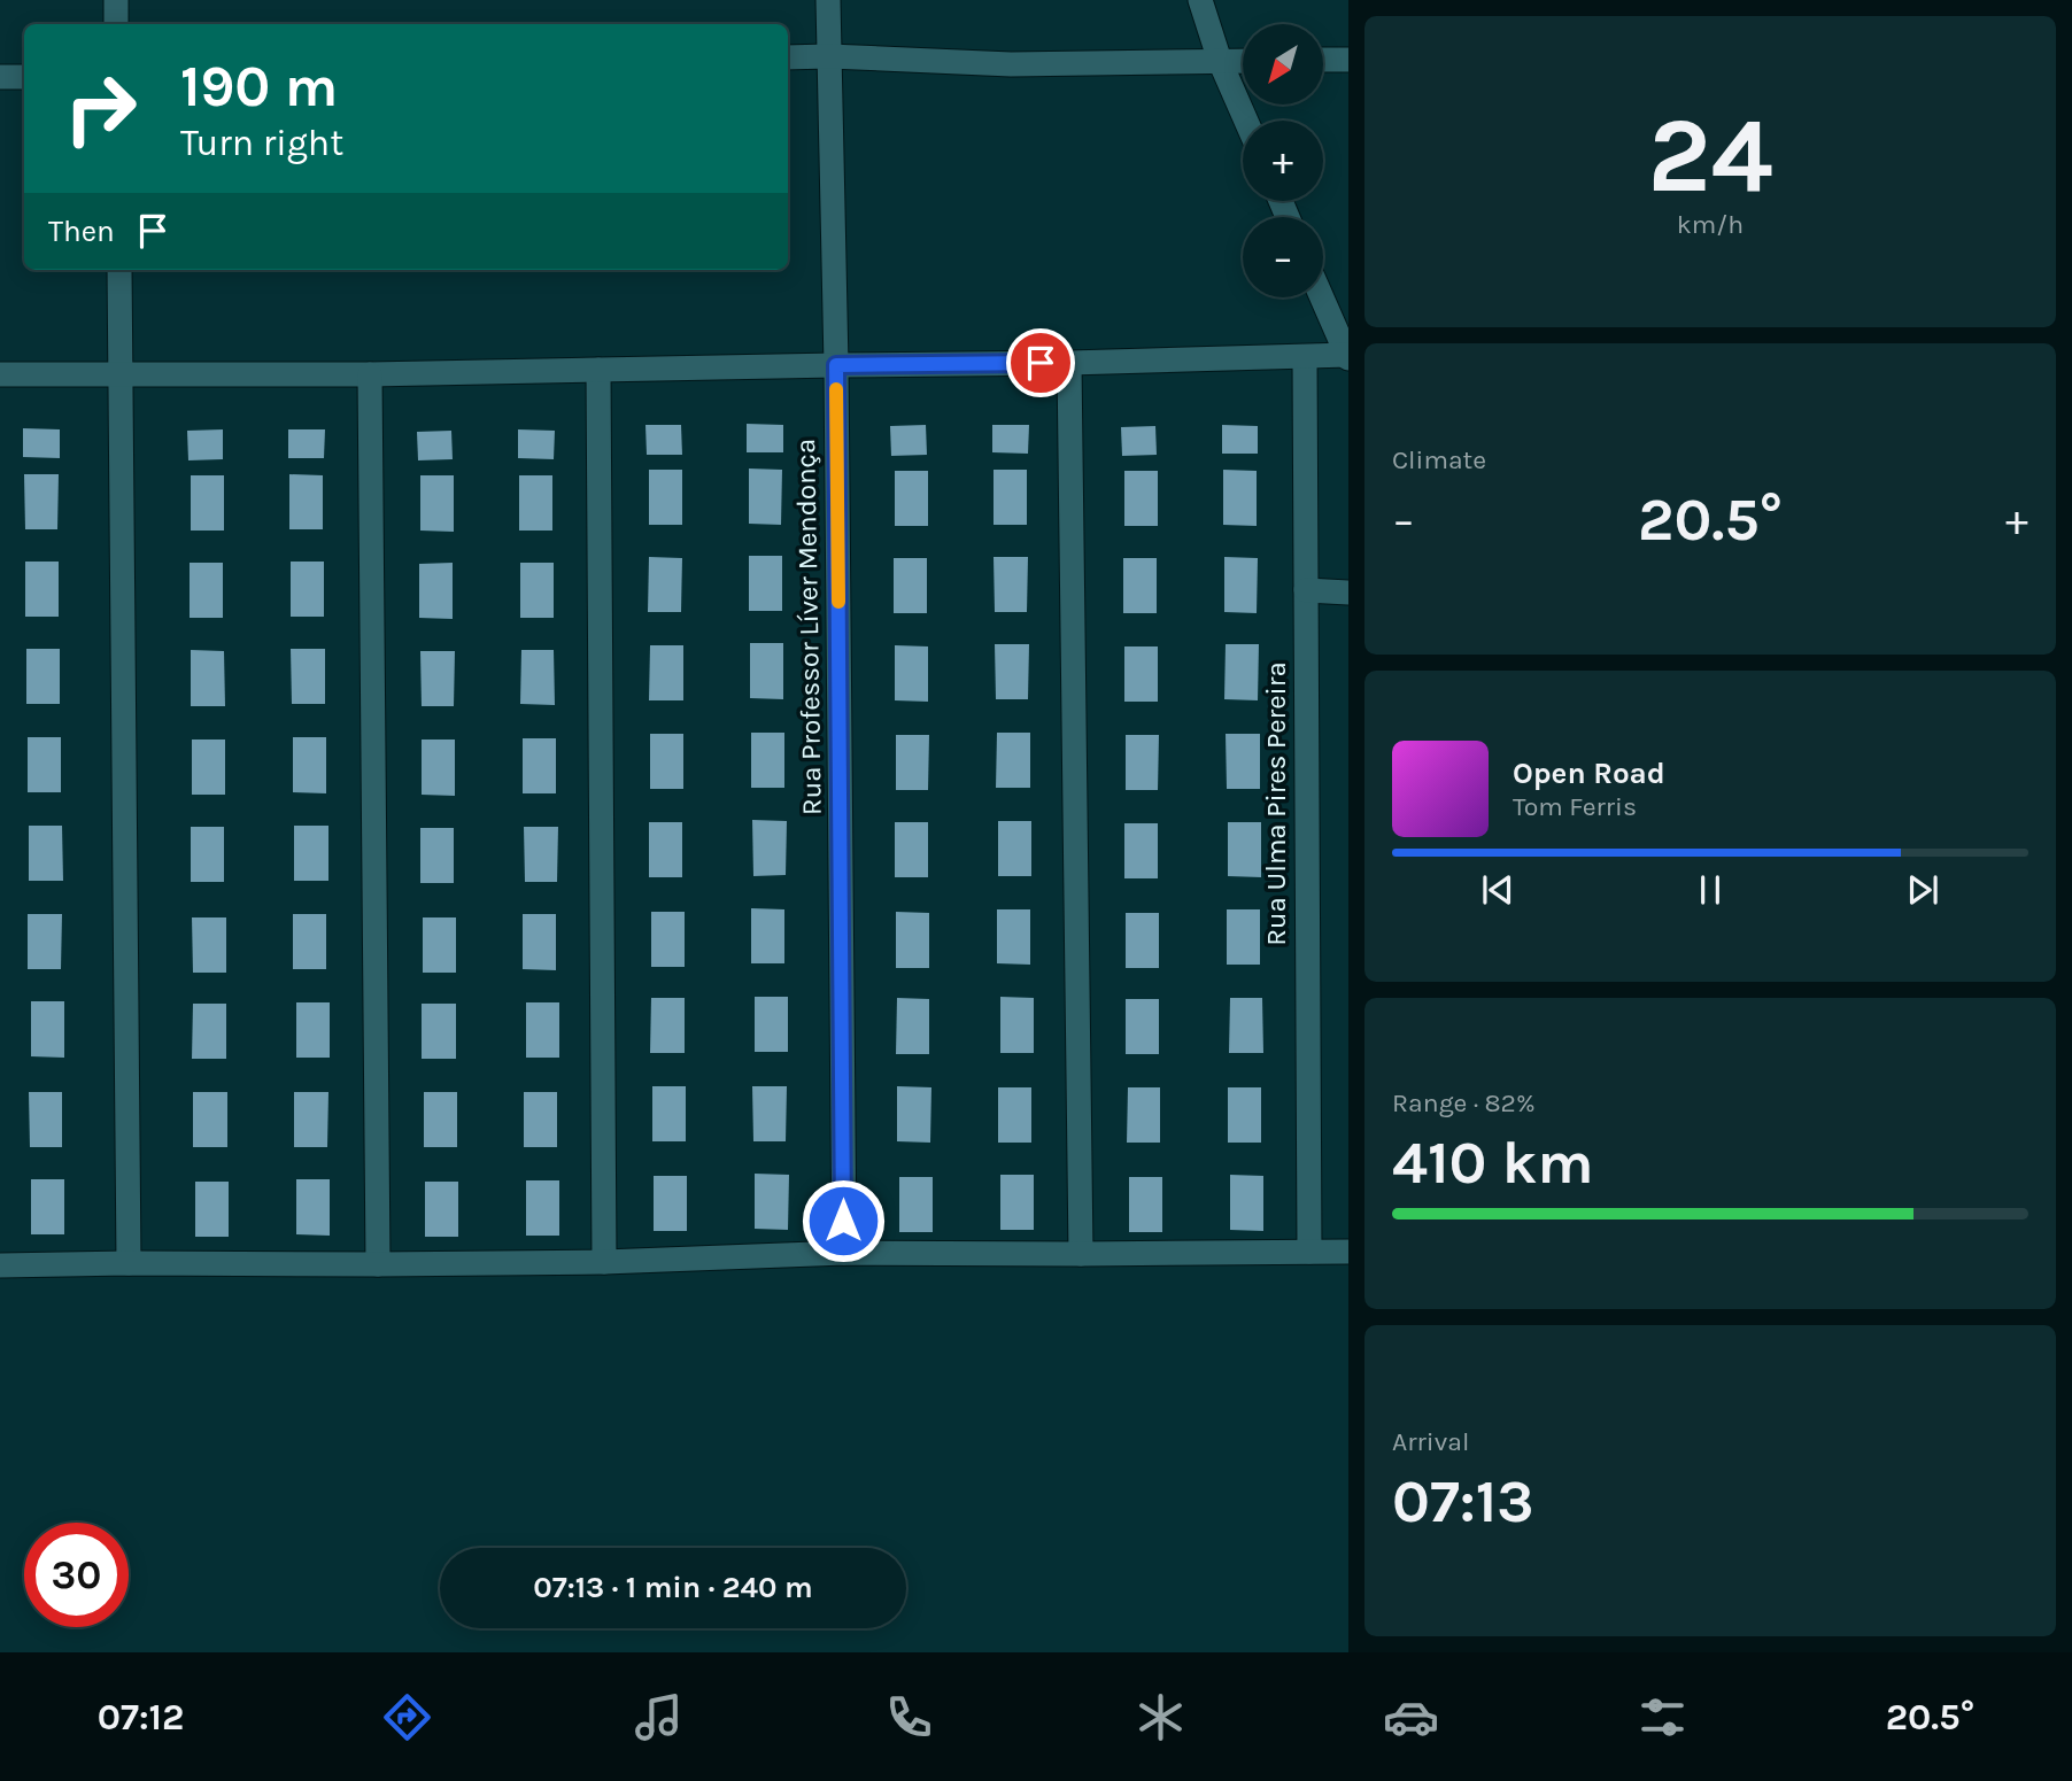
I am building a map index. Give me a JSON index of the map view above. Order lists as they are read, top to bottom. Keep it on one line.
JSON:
{"streets":{"street":["Rua Professor Líver Mendonça","Rua Ulma Pires Pereira"]},"north":"bottom left","page":{"tile":[["24","km/h"],"Climate",["Range · 82%","410 km"],["Arrival","07:13"]],"map_buttons":["+","−"],"turn":["190 m","Turn right"],"then":"Then","heat":["−","20.5°","+"],"song":["Open Road","Tom Ferris"],"limit":"30","trip":"07:13 · 1 min · 240 m","tabs":["07:12","20.5°"]}}
